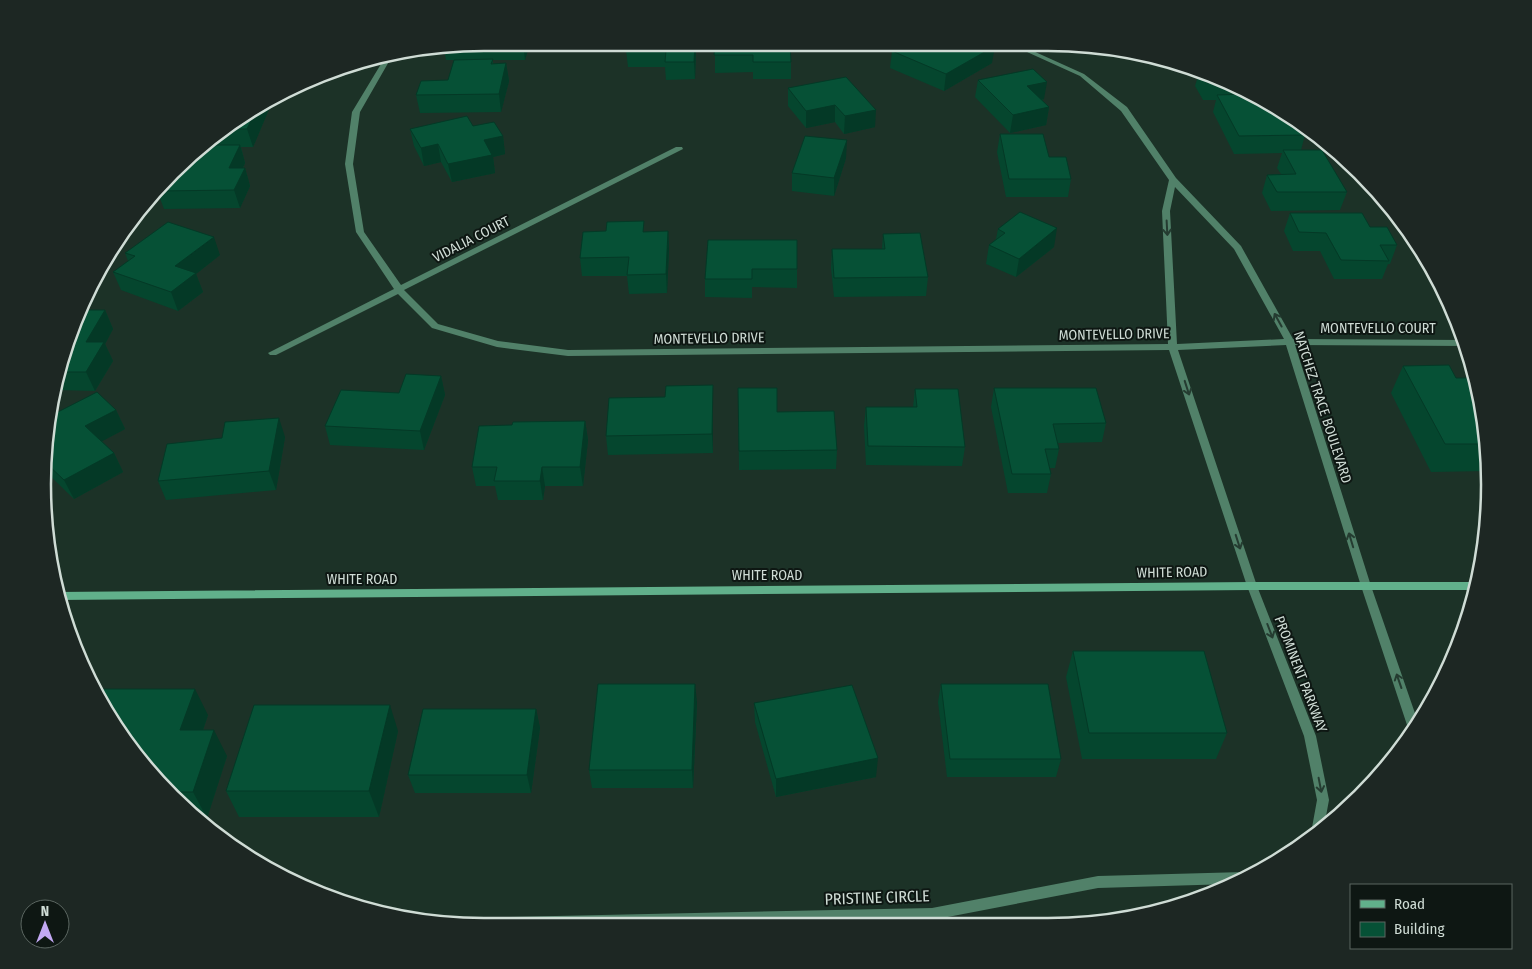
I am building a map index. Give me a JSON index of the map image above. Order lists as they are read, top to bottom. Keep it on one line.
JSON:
{"streets":{"street":["VIDALIA COURT","MONTEVELLO COURT","MONTEVELLO DRIVE","NATCHEZ TRACE BOULEVARD","WHITE ROAD","PROMINENT PARKWAY","PRISTINE CIRCLE"]},"crossings":[["VIDALIA COURT","MONTEVELLO DRIVE"],["MONTEVELLO COURT","MONTEVELLO DRIVE"],["MONTEVELLO COURT","NATCHEZ TRACE BOULEVARD"],["MONTEVELLO DRIVE","NATCHEZ TRACE BOULEVARD"],["NATCHEZ TRACE BOULEVARD","WHITE ROAD"],["WHITE ROAD","PROMINENT PARKWAY"]],"one_way":["NATCHEZ TRACE BOULEVARD","PROMINENT PARKWAY"],"legend":["Road","Building"],"north":"top"}
